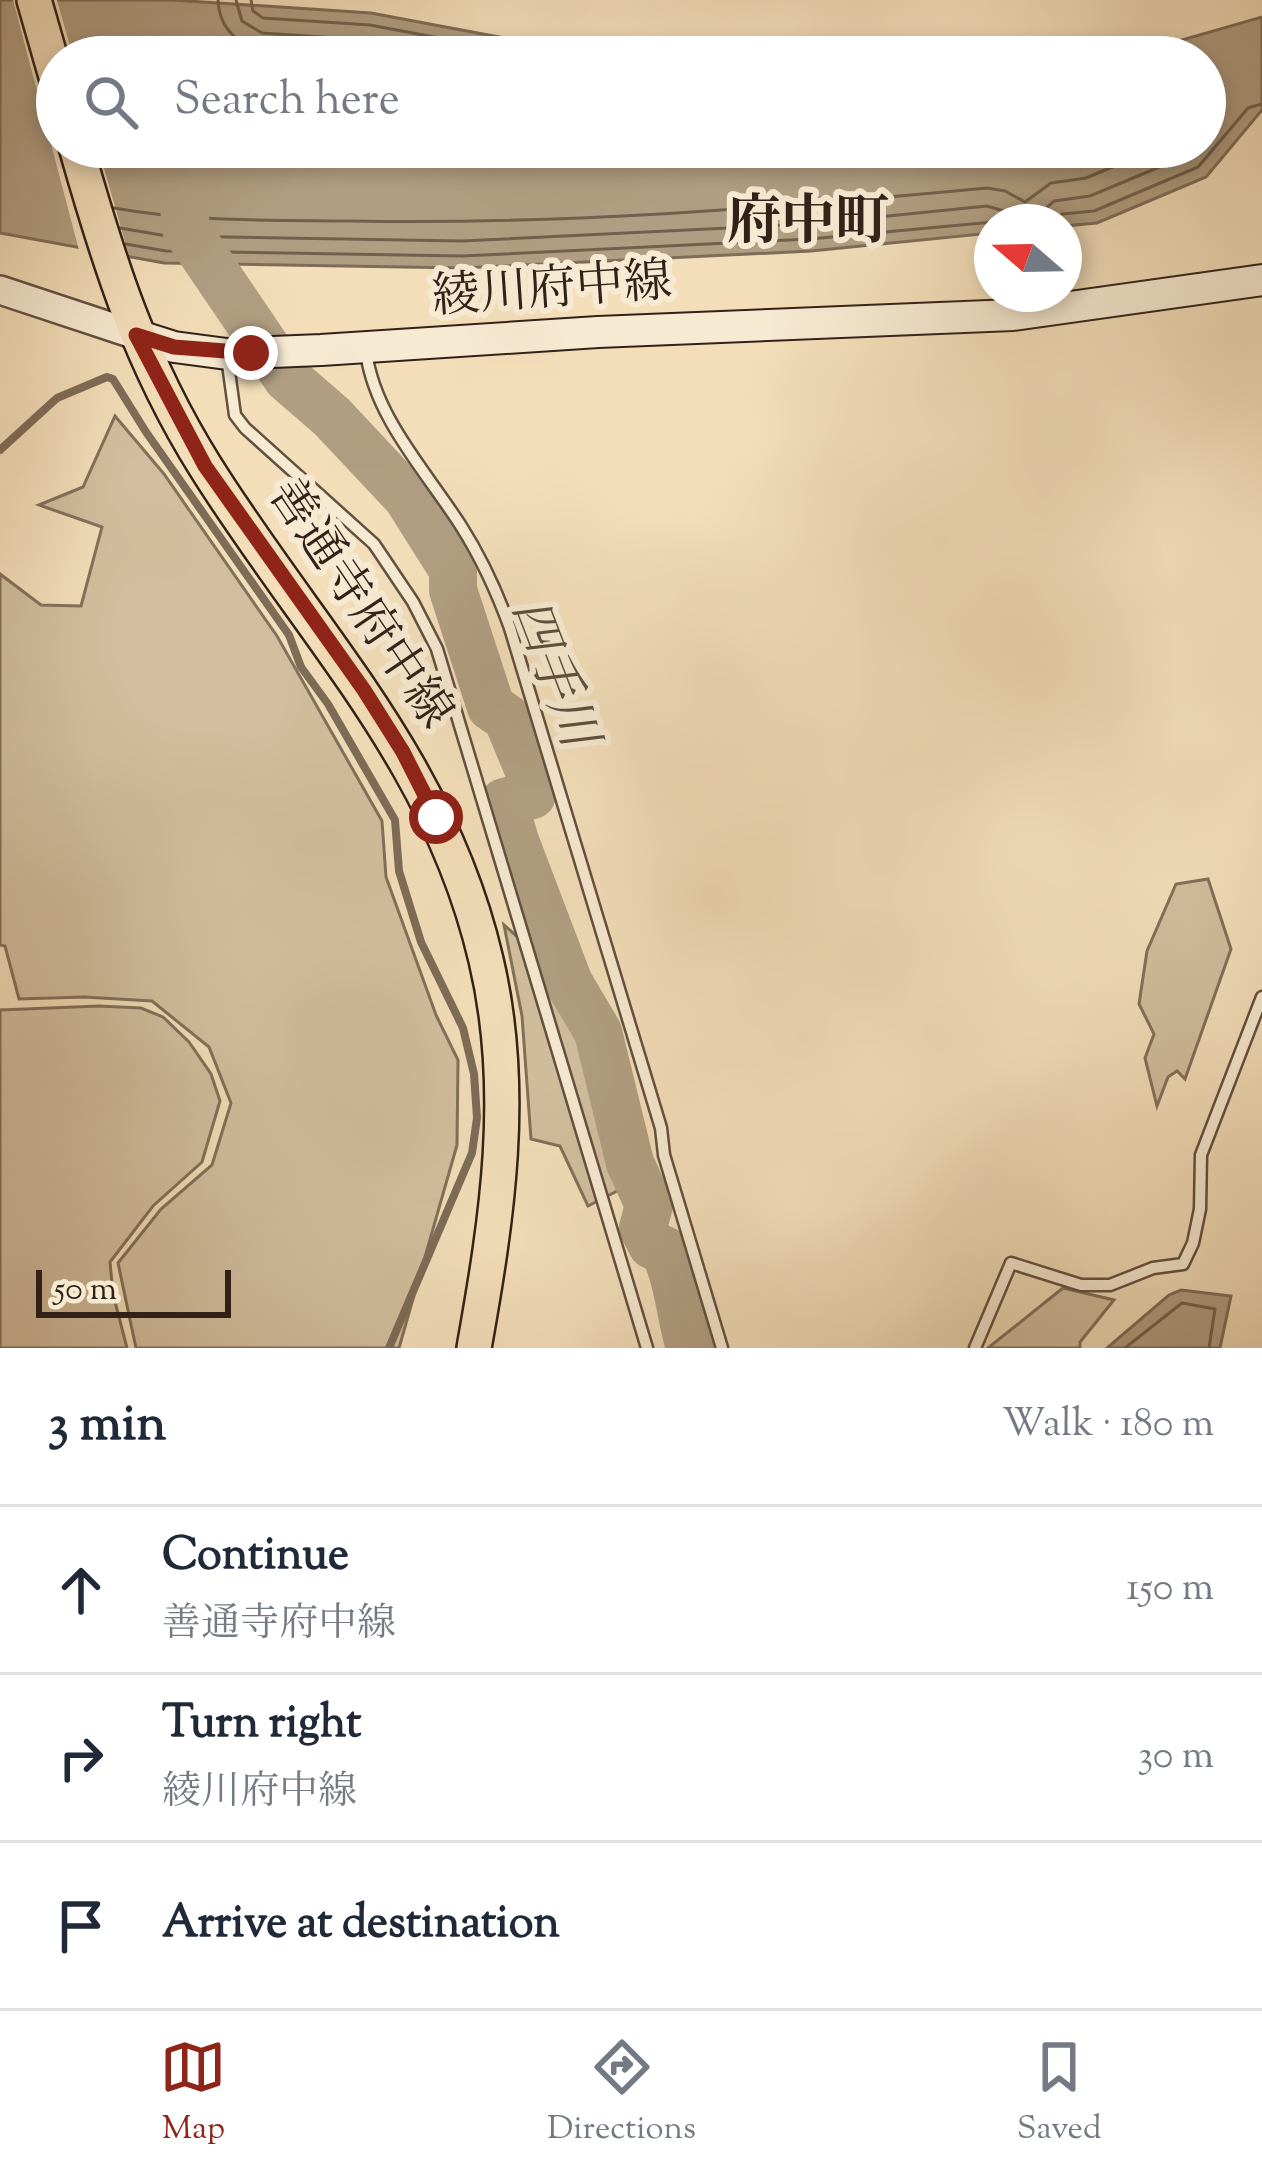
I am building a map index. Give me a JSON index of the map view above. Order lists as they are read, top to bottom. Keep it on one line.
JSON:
{"streets":{"main road":["綾川府中線","善通寺府中線"]},"crossings":[["綾川府中線","善通寺府中線"]],"districts":["府中町"],"water":["四手川"],"scale_bar":"50 m","north":"left","page":{"search":"Search here","scale":"50 m","heading":["3 min","Walk · 180 m"],"list":[["Continue","善通寺府中線","150 m"],["Turn right","綾川府中線","30 m"],"Arrive at destination"],"nav":["Map","Directions","Saved"]}}
